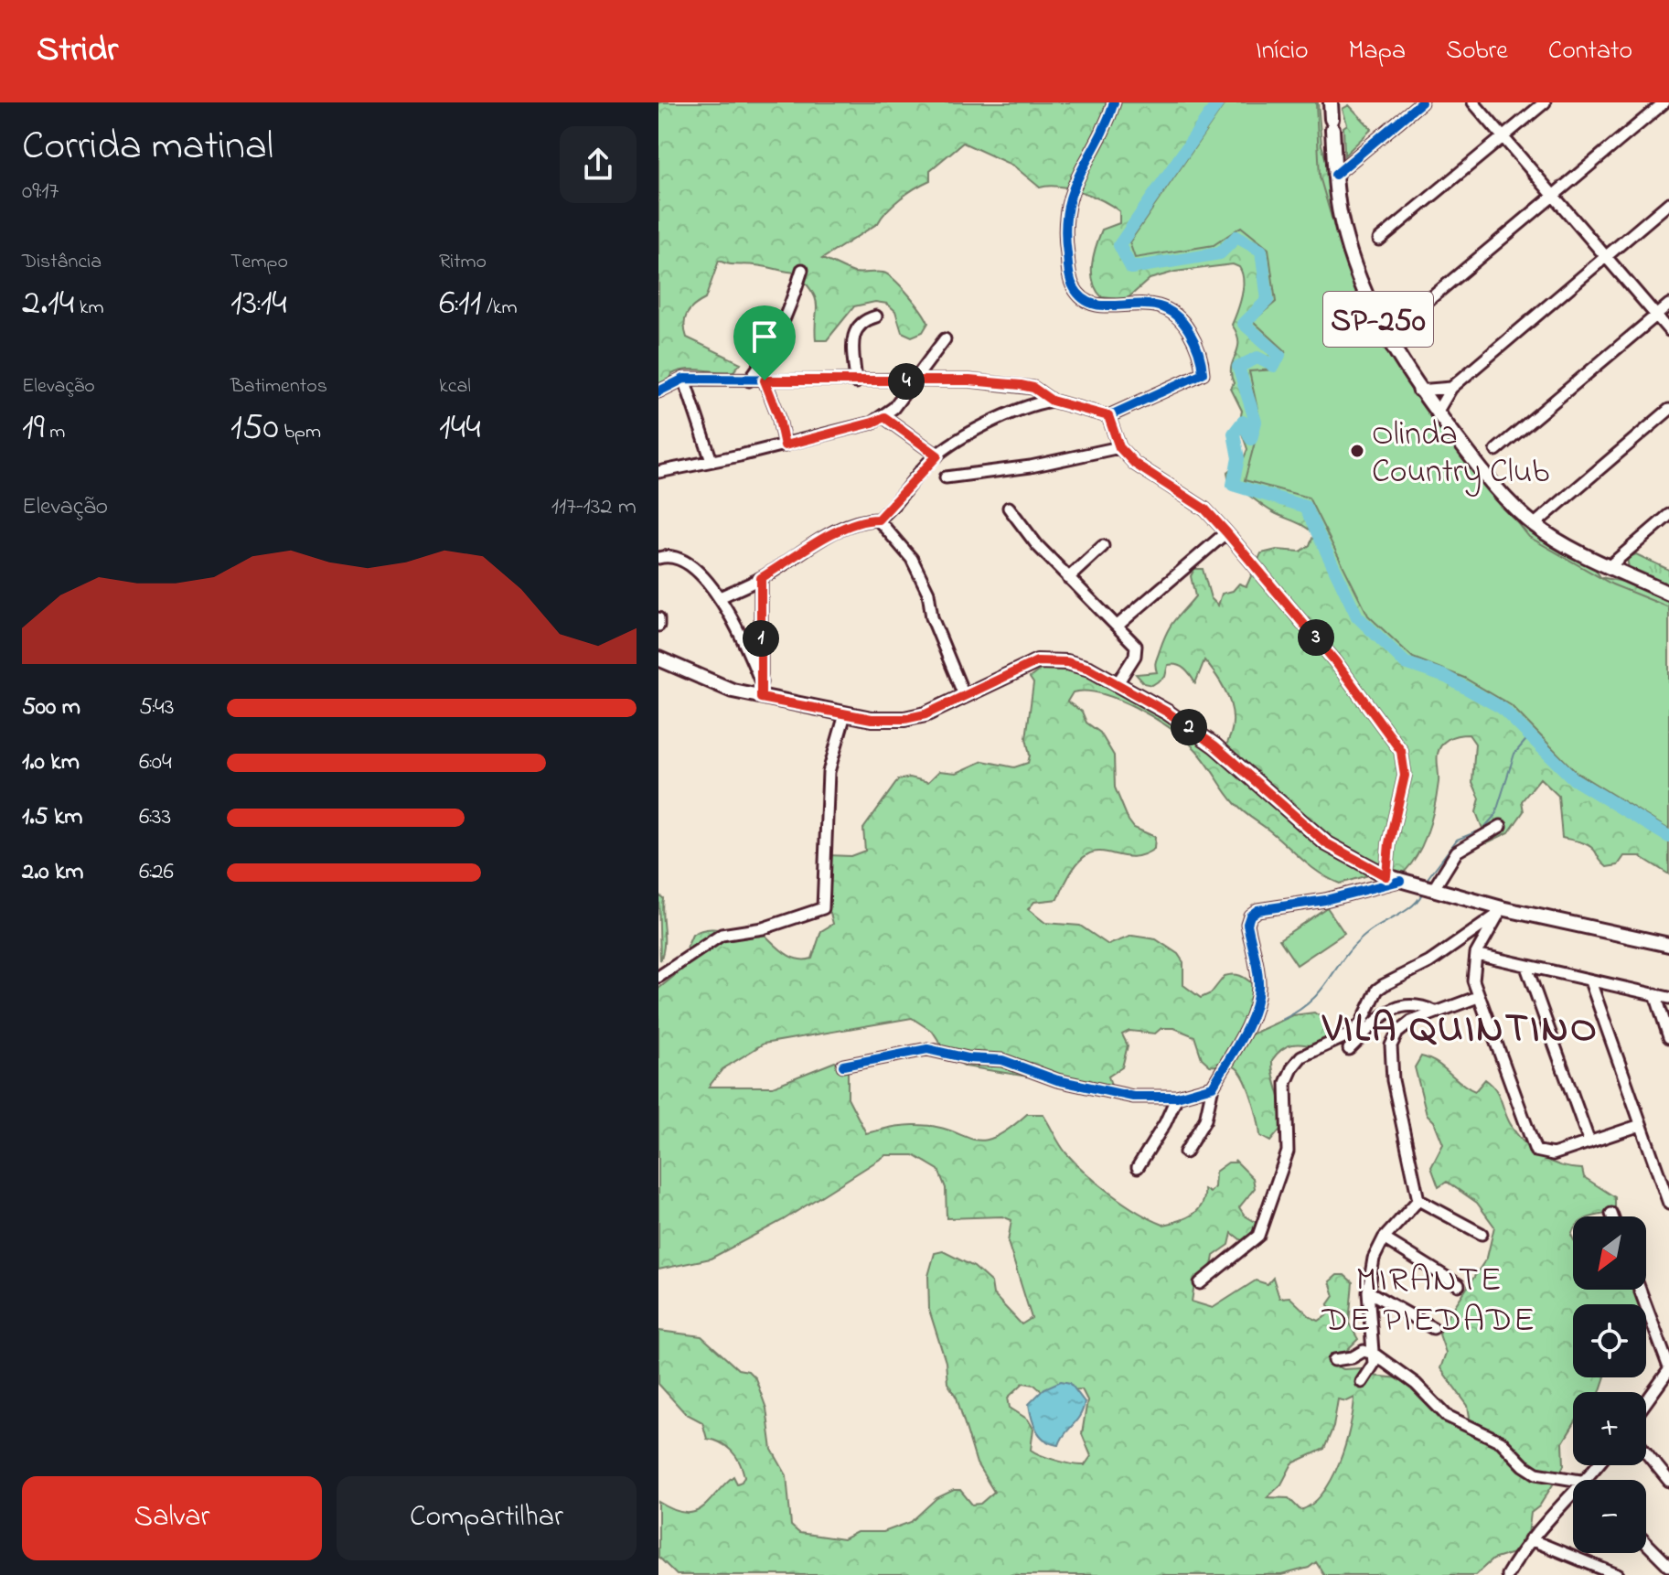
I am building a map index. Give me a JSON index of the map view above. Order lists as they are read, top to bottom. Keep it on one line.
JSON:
{"streets":{"main road":["SP-250"]},"districts":["VILA QUINTINO","MIRANTE DE PIEDADE"],"places":["Olinda Country Club"],"north":"bottom left","page":{"header":"Stridr","nav":["Início","Mapa","Sobre","Contato"],"heading":["Corrida matinal","09:17"],"stats":[["Distância","2.14 km"],["Tempo","13:14"],["Ritmo","6:11 /km"],["Elevação","19 m"],["Batimentos","150 bpm"],["kcal","144"]],"pins":["4","3","1","2"],"chart":["Elevação","117–132 m"],"list":[{"name":"500 m","note":"5:43"},{"name":"1.0 km","note":"6:04"},{"name":"1.5 km","note":"6:33"},{"name":"2.0 km","note":"6:26"}],"map_buttons":["+","−"],"buttons":["Salvar","Compartilhar"]}}
